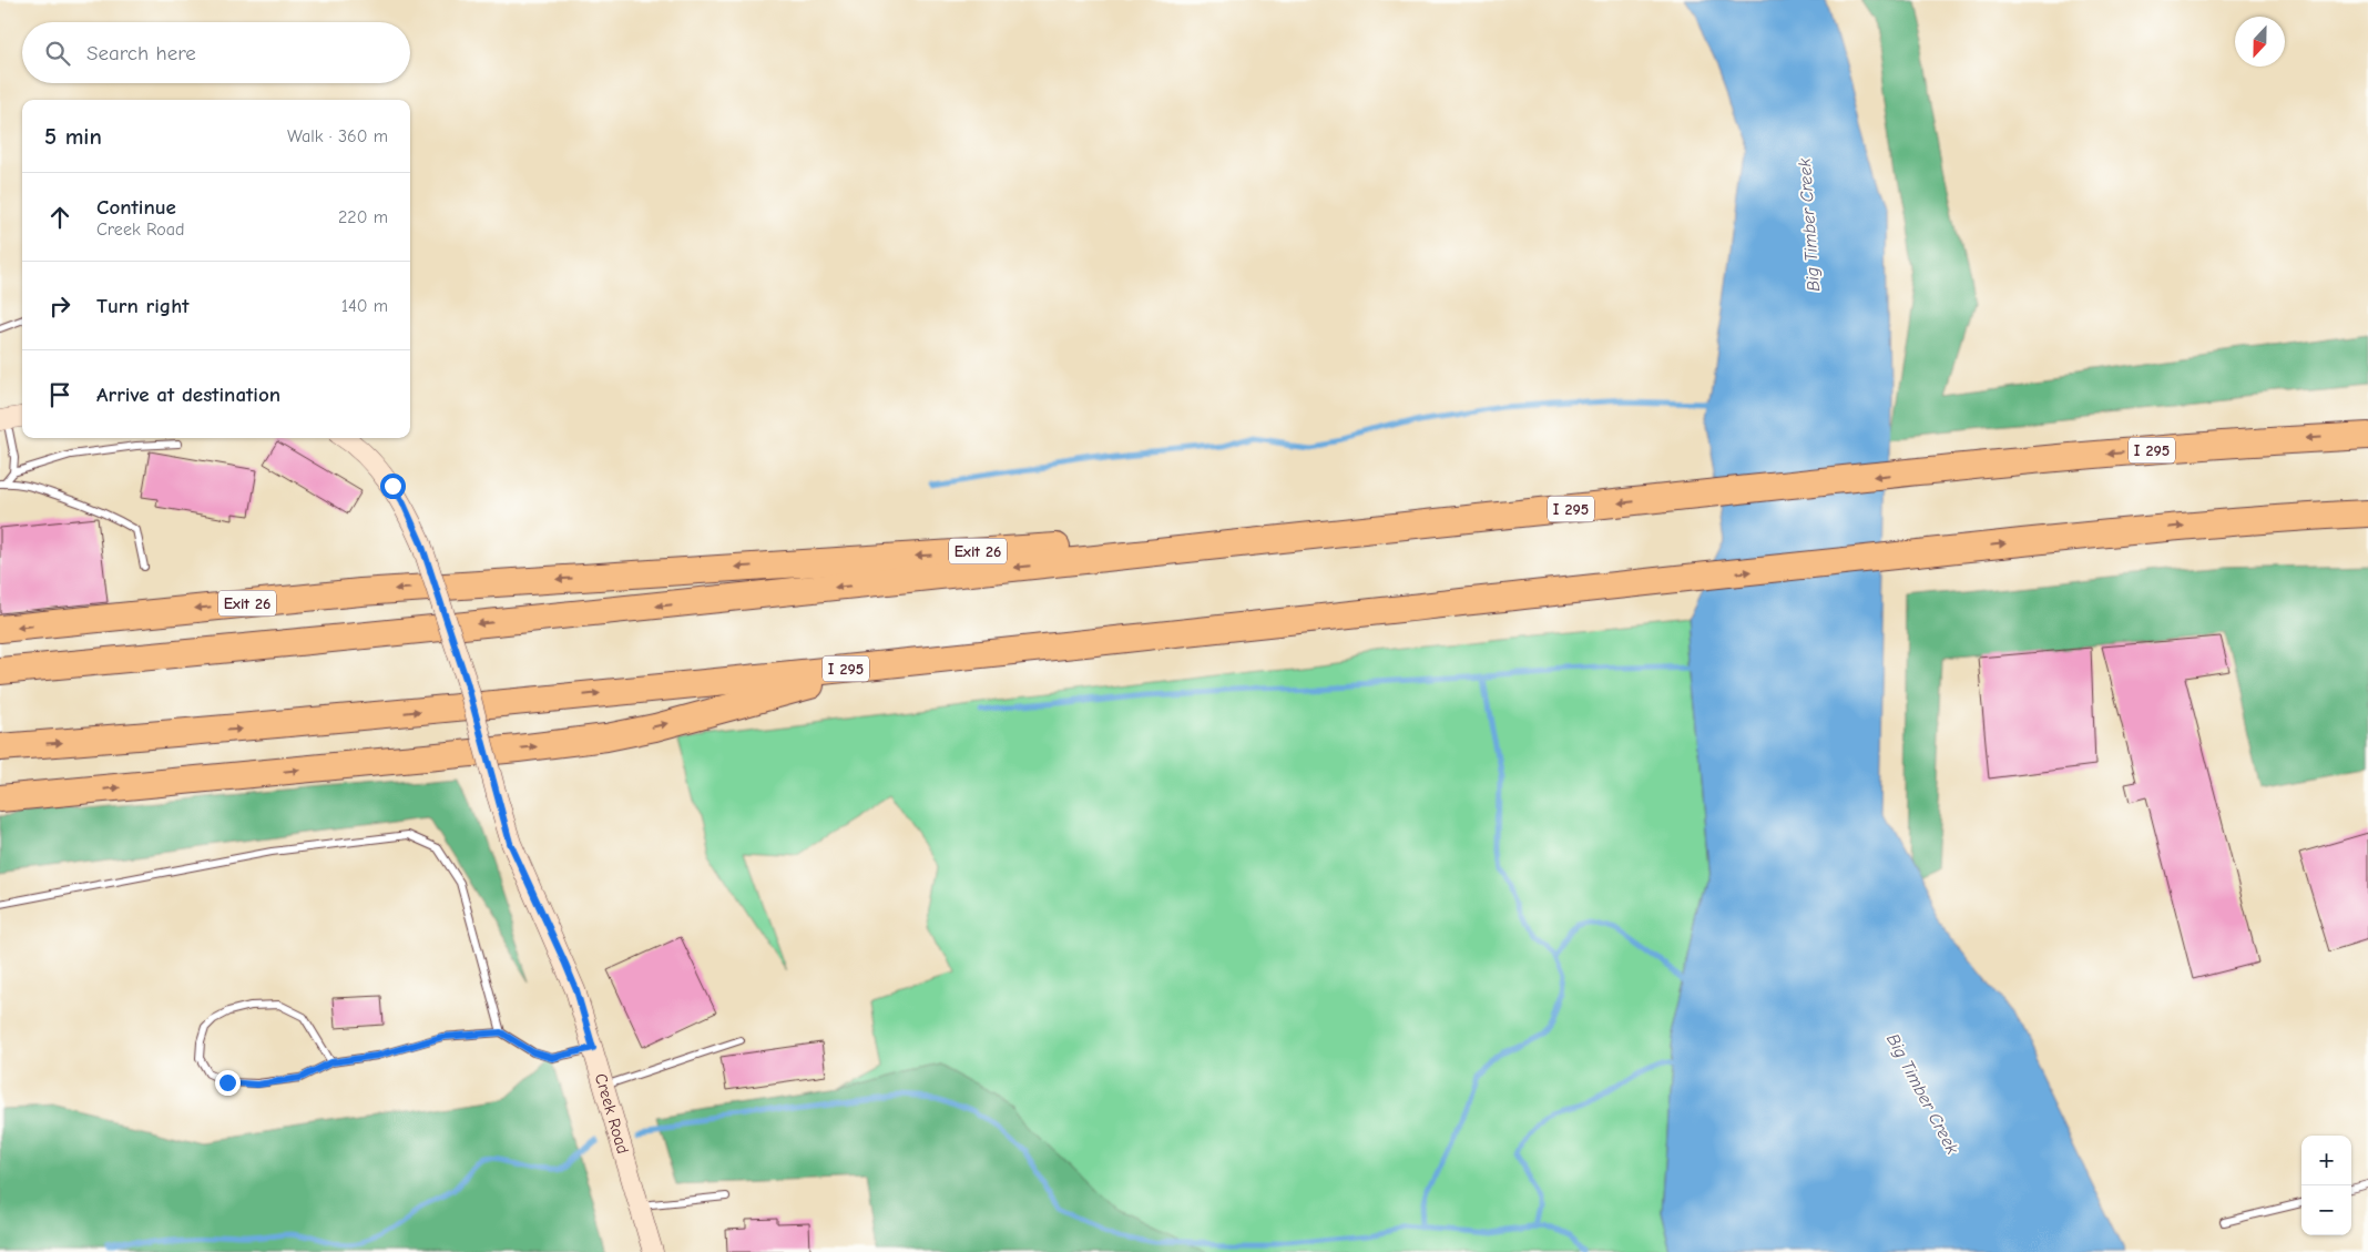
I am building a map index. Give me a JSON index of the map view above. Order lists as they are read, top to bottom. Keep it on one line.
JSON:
{"streets":{"highway":["I 295","Exit 26"],"street":["Creek Road"]},"crossings":[["I 295","Exit 26"]],"water":["Big Timber Creek"],"north":"bottom","page":{"search":"Search here","heading":["5 min","Walk · 360 m"],"list":[["Continue","Creek Road","220 m"],["Turn right","140 m"],"Arrive at destination"],"map_buttons":["+","−"]}}
